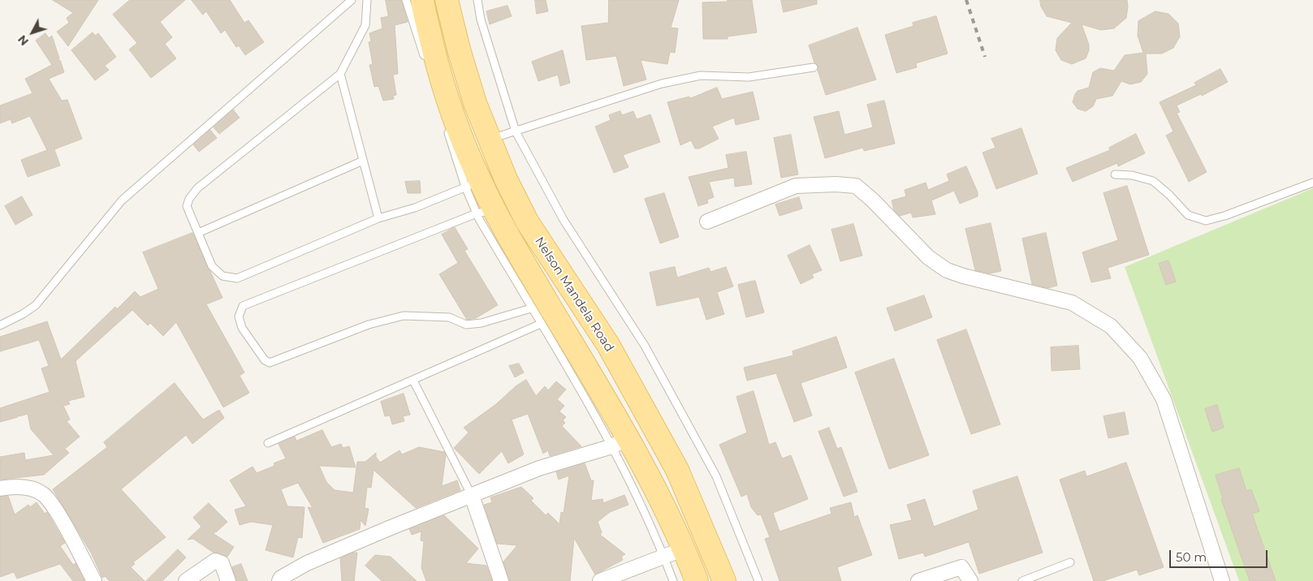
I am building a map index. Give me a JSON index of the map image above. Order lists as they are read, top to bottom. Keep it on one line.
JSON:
{"streets":{"main road":["Nelson Mandela Road"]},"scale_bar":"50 m","north":"bottom left"}
